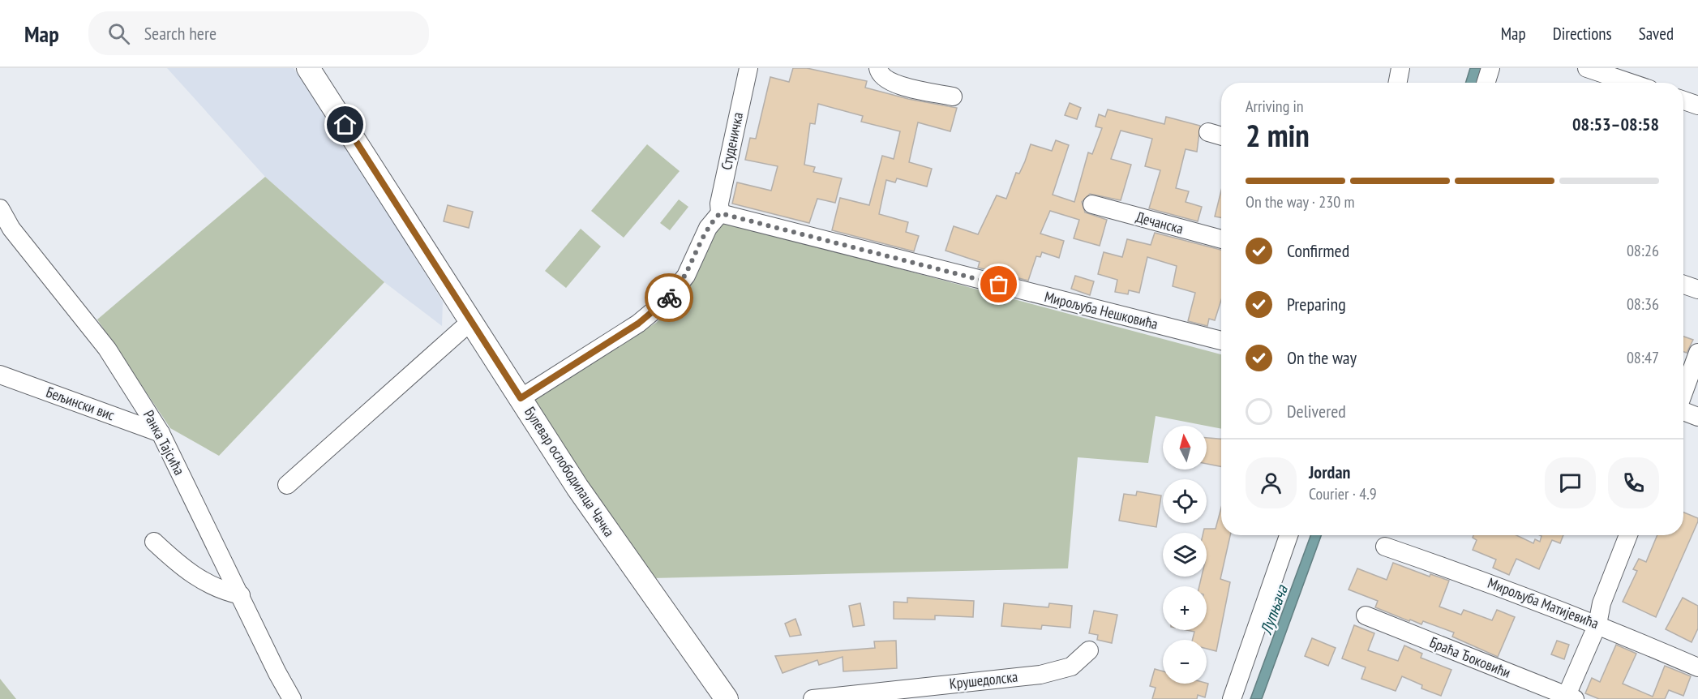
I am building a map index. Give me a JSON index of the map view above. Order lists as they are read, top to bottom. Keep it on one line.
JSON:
{"streets":{"main road":["Булевар ослободилаца Чачка"],"street":["Студеничка","Дечанска","Мирољуба Нешковића","Бељински вис","Ранка Тајсића","Мирољуба Матијевића","Браћа Ђоковићи","Крушедолска"]},"crossings":[["Студеничка","Мирољуба Нешковића"],["Бељински вис","Ранка Тајсића"]],"water":["Лупњача"],"north":"top","page":{"header":"Map","search":"Search here","nav":["Map","Directions","Saved"],"heading":["2 min","Arriving in","08:53–08:58"],"panel":["Jordan","Courier · 4.9"],"bar":"On the way · 230 m","list":[["Confirmed","08:26"],["Preparing","08:36"],["On the way","08:47"],"Delivered"],"map_buttons":["+","−"]}}
